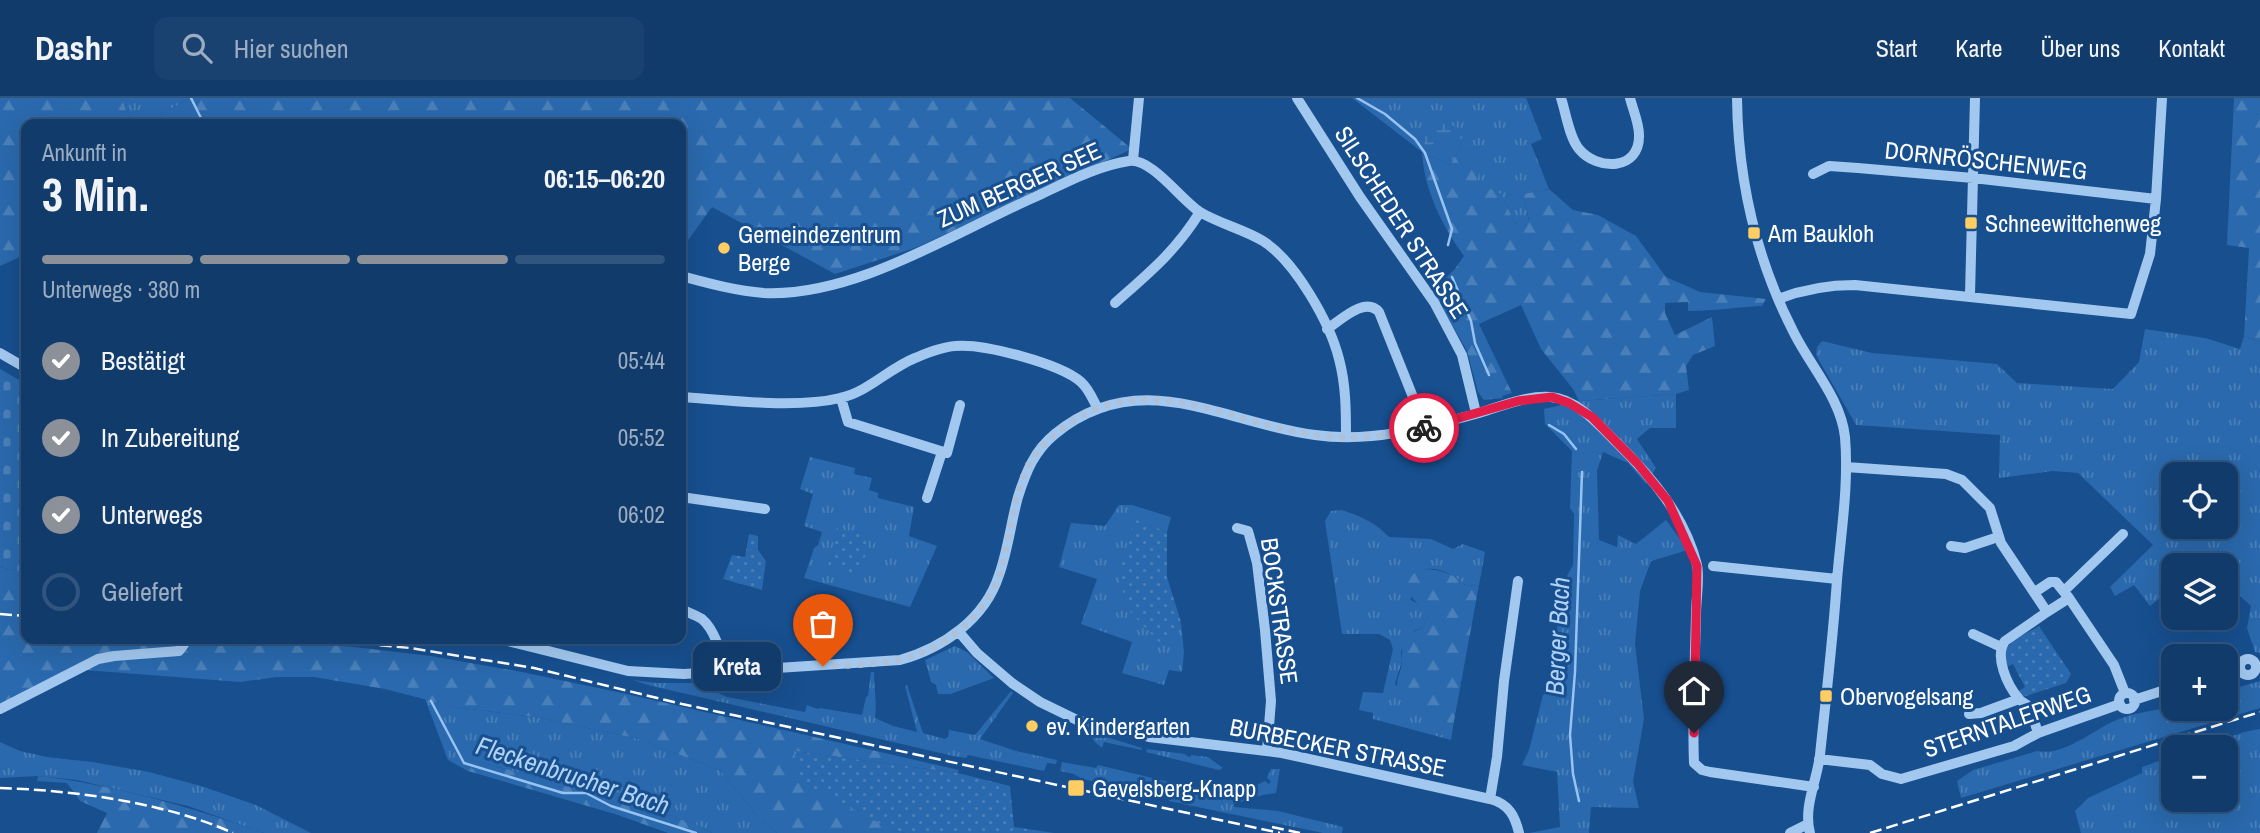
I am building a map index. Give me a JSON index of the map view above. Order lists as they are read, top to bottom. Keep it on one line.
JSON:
{"streets":{"street":["DORNRÖSCHENWEG","ZUM BERGER SEE","SILSCHEDER STRASSE","BOCKSTRASSE","STERNTALERWEG","BURBECKER STRASSE"]},"crossings":[["BOCKSTRASSE","BURBECKER STRASSE"]],"water":["Berger Bach","Fleckenbrucher Bach"],"places":{"transit":["Schneewittchenweg","Am Baukloh","Obervogelsang","Gevelsberg-Knapp"],"other":["Gemeindezentrum Berge","Kreta","ev. Kindergarten"]},"page":{"header":"Dashr","search":"Hier suchen","nav":["Start","Karte","Über uns","Kontakt"],"heading":["3 Min.","Ankunft in","06:15–06:20"],"bar":"Unterwegs · 380 m","list":[["Bestätigt","05:44"],["In Zubereitung","05:52"],["Unterwegs","06:02"],"Geliefert"],"map_buttons":["+","−"],"bubble":"Kreta"}}
